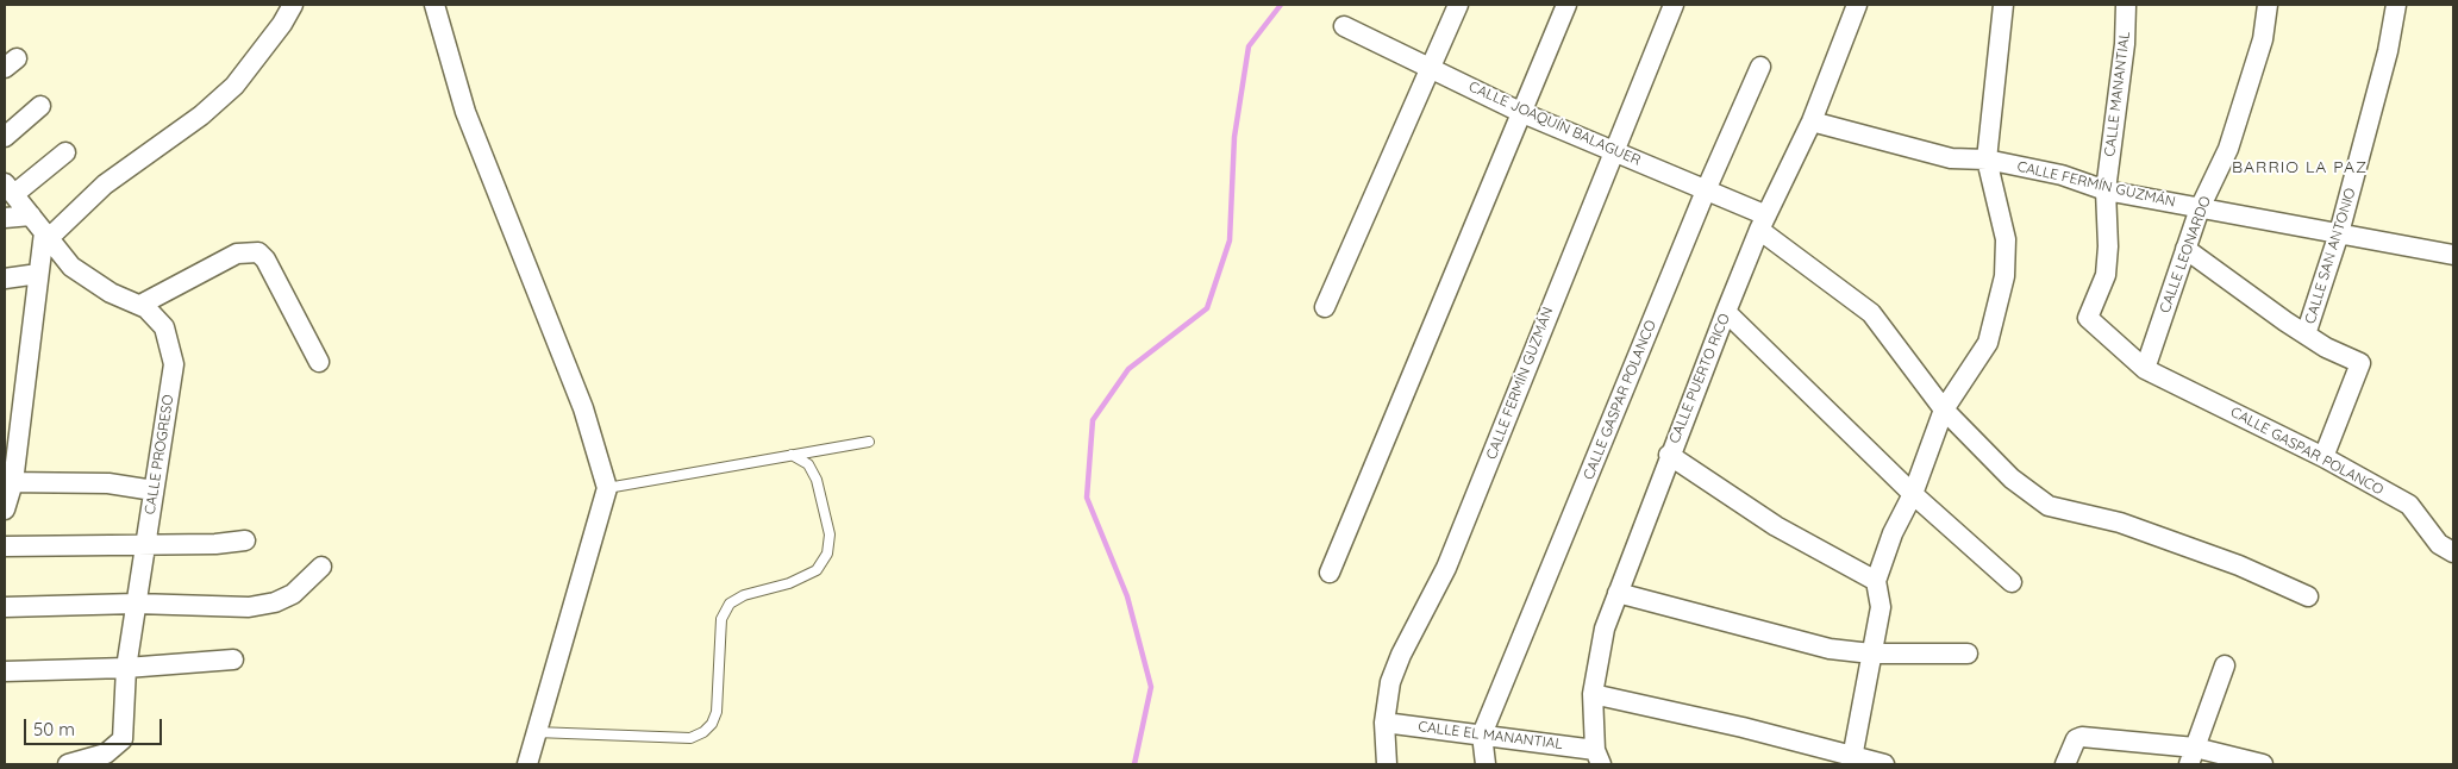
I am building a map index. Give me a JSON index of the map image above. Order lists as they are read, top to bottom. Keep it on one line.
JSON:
{"streets":{"street":["CALLE MANANTIAL","CALLE JOAQUÍN BALAGUER","CALLE FERMÍN GUZMÁN","CALLE LEONARDO","CALLE SAN ANTONIO","CALLE PUERTO RICO","CALLE GASPAR POLANCO","CALLE PROGRESO","CALLE EL MANANTIAL"]},"crossings":[["CALLE MANANTIAL","CALLE FERMÍN GUZMÁN"],["CALLE MANANTIAL","CALLE LEONARDO"],["CALLE MANANTIAL","CALLE GASPAR POLANCO"],["CALLE JOAQUÍN BALAGUER","CALLE FERMÍN GUZMÁN"],["CALLE JOAQUÍN BALAGUER","CALLE PUERTO RICO"],["CALLE JOAQUÍN BALAGUER","CALLE GASPAR POLANCO"],["CALLE FERMÍN GUZMÁN","CALLE LEONARDO"],["CALLE FERMÍN GUZMÁN","CALLE SAN ANTONIO"],["CALLE FERMÍN GUZMÁN","CALLE PUERTO RICO"],["CALLE FERMÍN GUZMÁN","CALLE EL MANANTIAL"],["CALLE LEONARDO","CALLE GASPAR POLANCO"],["CALLE PUERTO RICO","CALLE EL MANANTIAL"],["CALLE GASPAR POLANCO","CALLE EL MANANTIAL"]],"districts":["BARRIO LA PAZ"],"scale_bar":"50 m"}
